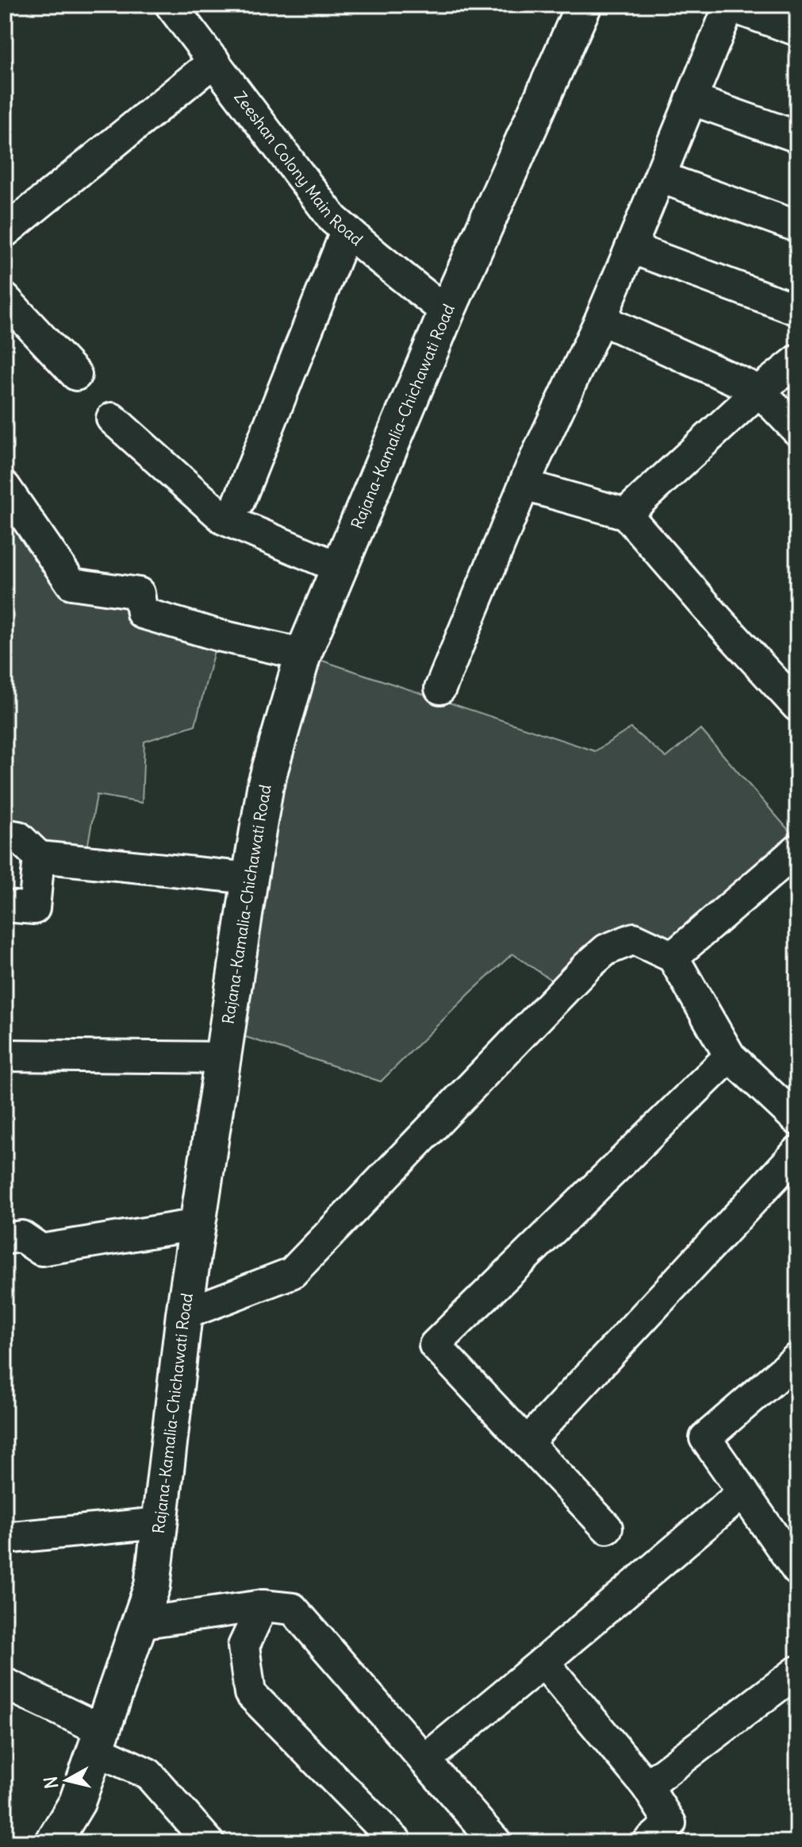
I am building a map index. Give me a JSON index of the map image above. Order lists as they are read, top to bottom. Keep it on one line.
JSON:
{"streets":{"main road":["Rajana-Kamalia-Chichawati Road"],"street":["Zeeshan Colony Main Road"]},"crossings":[["Zeeshan Colony Main Road","Rajana-Kamalia-Chichawati Road"]],"north":"left"}
